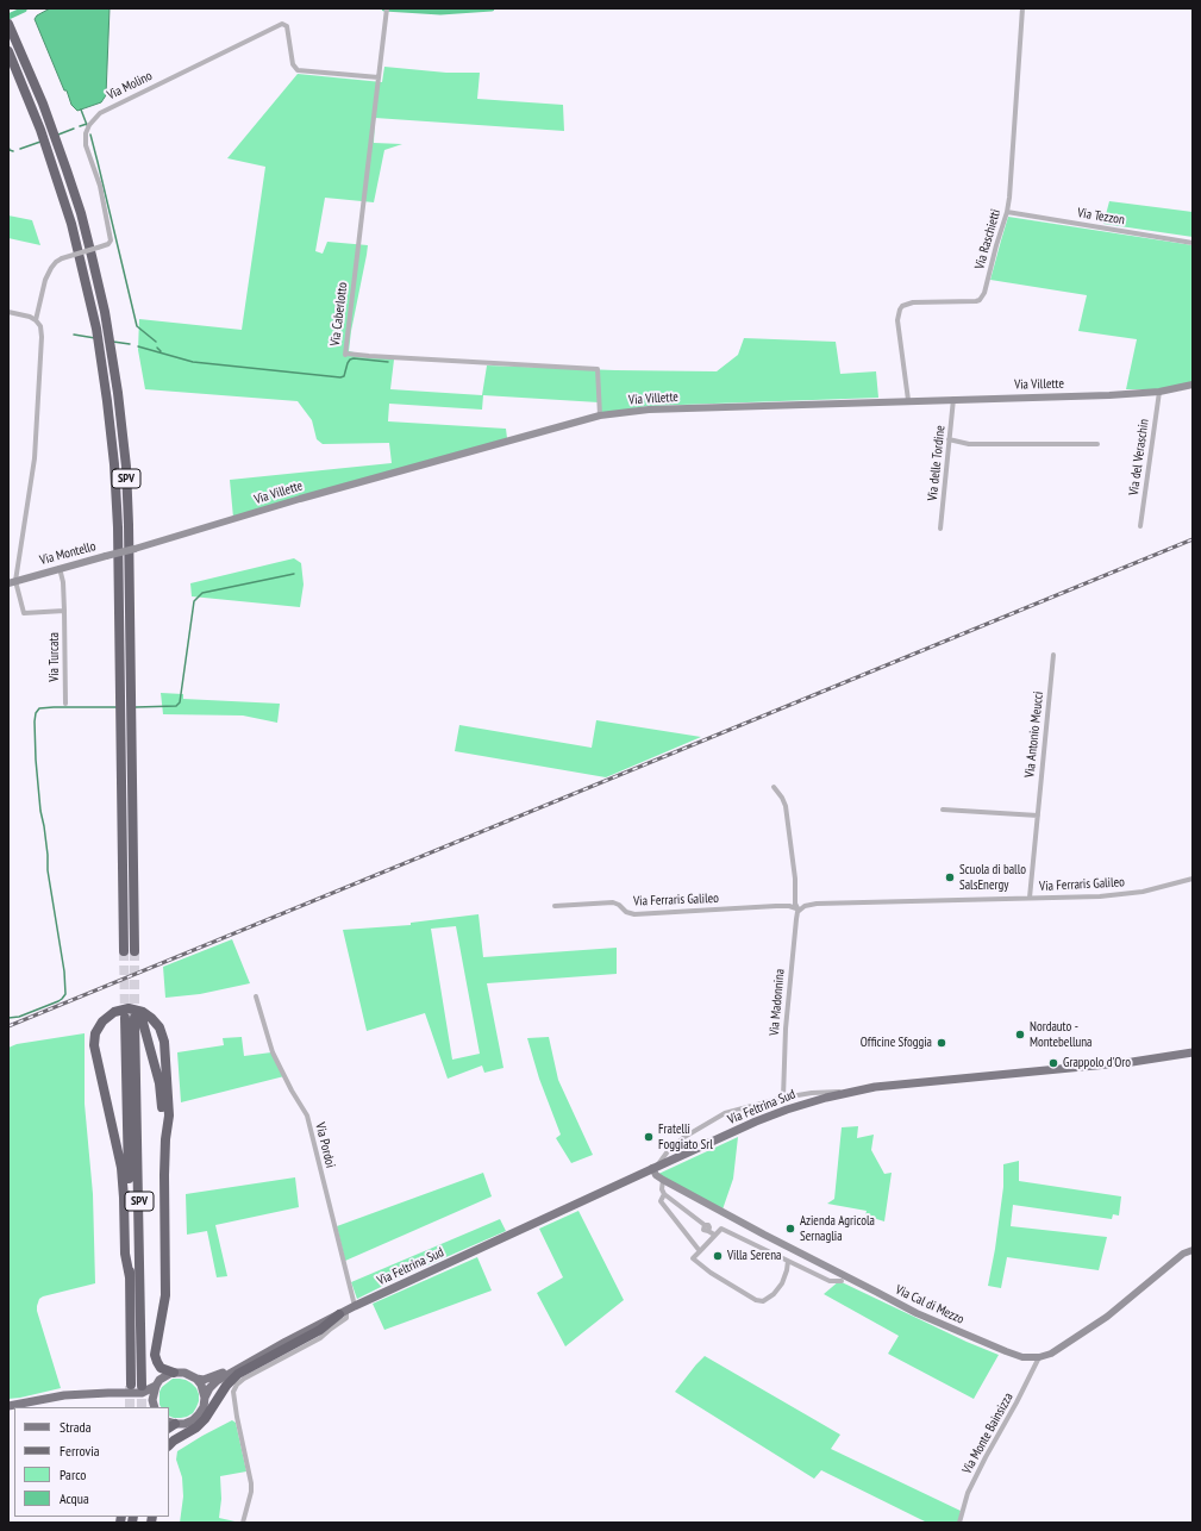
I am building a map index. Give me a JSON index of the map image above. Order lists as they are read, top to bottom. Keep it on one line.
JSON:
{"streets":{"highway":["SPV"],"main road":["Via Feltrina Sud"],"street":["Via Molino","Via Tezzon","Via Raschietti","Via Caberlotto","Via Villette","Via del Veraschin","Via delle Tordine","Via Montello","Via Turcata","Via Antonio Meucci","Via Ferraris Galileo","Via Madonnina","Via Pordoi","Via Cal di Mezzo","Via Monte Bainsizza"]},"crossings":[["Via Molino","Via Caberlotto"],["Via Tezzon","Via Raschietti"],["Via Raschietti","Via Villette"],["Via Caberlotto","Via Villette"],["Via Villette","Via del Veraschin"],["Via Villette","Via delle Tordine"],["Via Villette","Via Montello"],["Via Montello","Via Turcata"],["Via Antonio Meucci","Via Ferraris Galileo"],["Via Ferraris Galileo","Via Madonnina"],["Via Feltrina Sud","Via Pordoi"],["Via Feltrina Sud","Via Cal di Mezzo"],["Via Cal di Mezzo","Via Monte Bainsizza"]],"places":["Scuola di ballo SalsEnergy","Nordauto - Montebelluna","Officine Sfoggia","Grappolo d'Oro","Fratelli Foggiato Srl","Azienda Agricola Sernaglia","Villa Serena"],"legend":["Strada","Ferrovia","Parco","Acqua"]}
